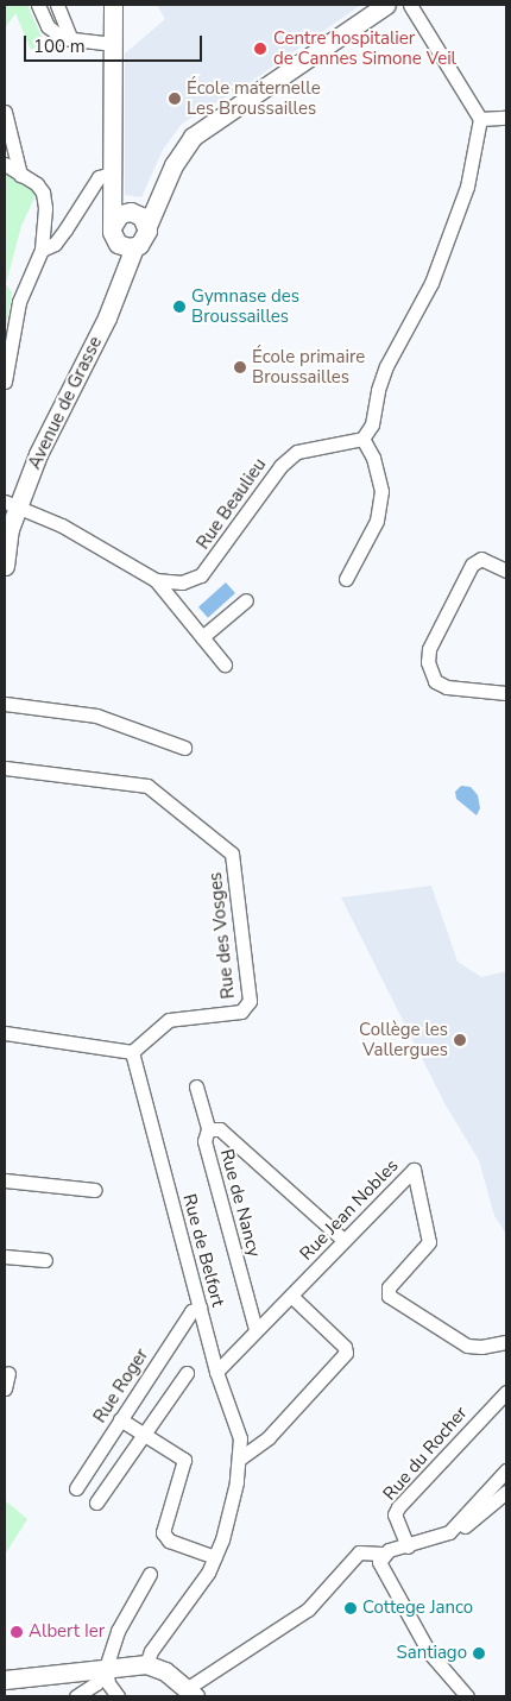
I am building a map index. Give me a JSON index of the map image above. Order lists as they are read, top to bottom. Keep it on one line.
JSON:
{"streets":{"street":["Avenue de Grasse","Rue Beaulieu","Rue des Vosges","Rue de Nancy","Rue Jean Nobles","Rue de Belfort","Rue Roger","Rue du Rocher"]},"crossings":[["Avenue de Grasse","Rue Beaulieu"],["Rue des Vosges","Rue de Belfort"],["Rue de Nancy","Rue Jean Nobles"],["Rue Jean Nobles","Rue de Belfort"],["Rue de Belfort","Rue Roger"]],"places":["Centre hospitalier de Cannes Simone Veil","École maternelle Les Broussailles","Gymnase des Broussailles","École primaire Broussailles","Collège les Vallergues","Cottege Janco","Albert Ier","Santiago"],"scale_bar":"100 m"}
